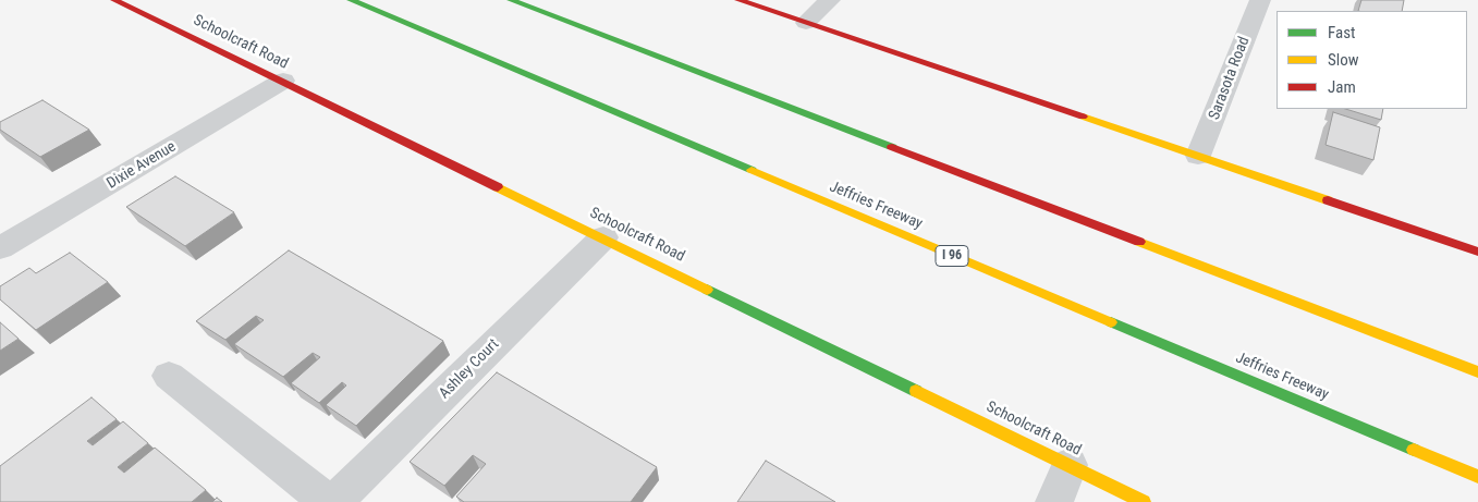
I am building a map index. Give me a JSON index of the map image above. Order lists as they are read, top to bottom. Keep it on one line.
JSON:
{"streets":{"main road":["Schoolcraft Road","Jeffries Freeway","I 96"],"street":["Sarasota Road","Dixie Avenue","Ashley Court"]},"crossings":[["Schoolcraft Road","Dixie Avenue"],["Schoolcraft Road","Ashley Court"]],"legend":["Fast","Slow","Jam"]}
